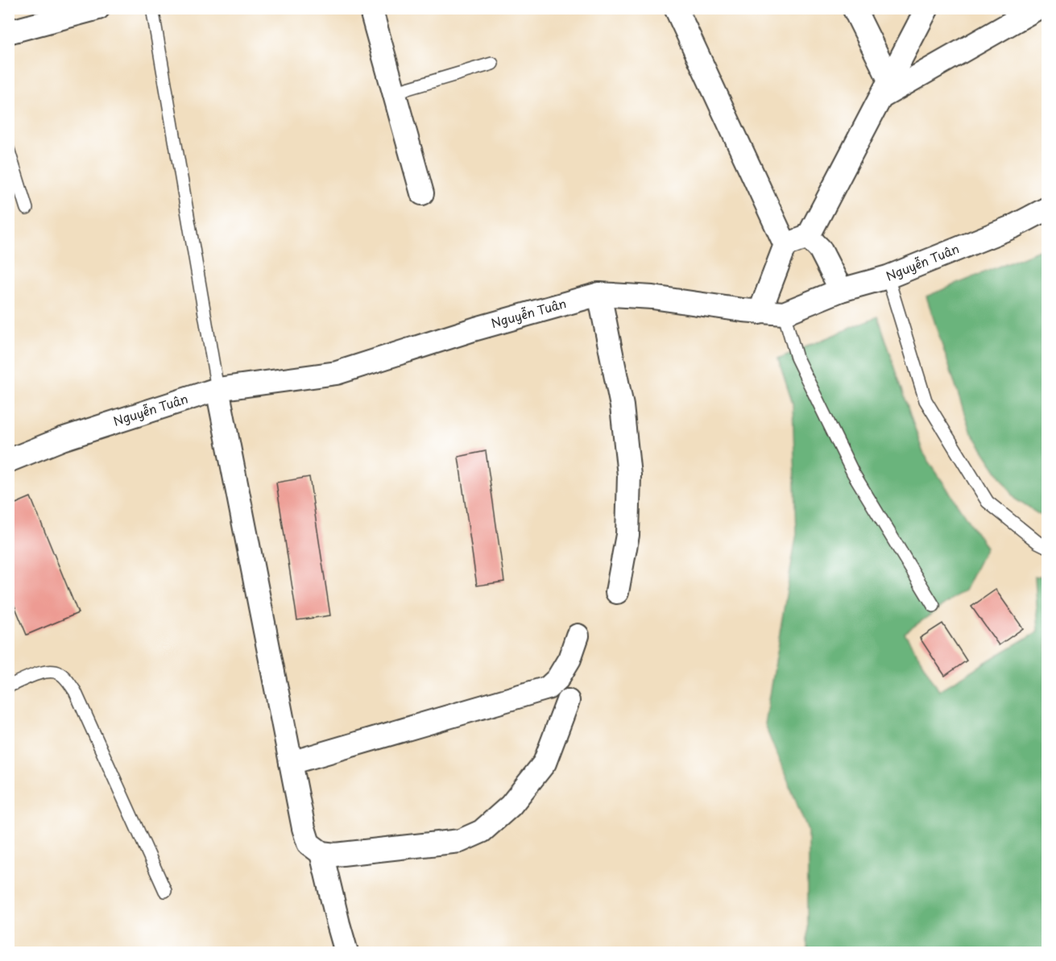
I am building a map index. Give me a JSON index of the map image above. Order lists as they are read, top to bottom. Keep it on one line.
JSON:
{"streets":{"street":["Nguyễn Tuân"]}}
